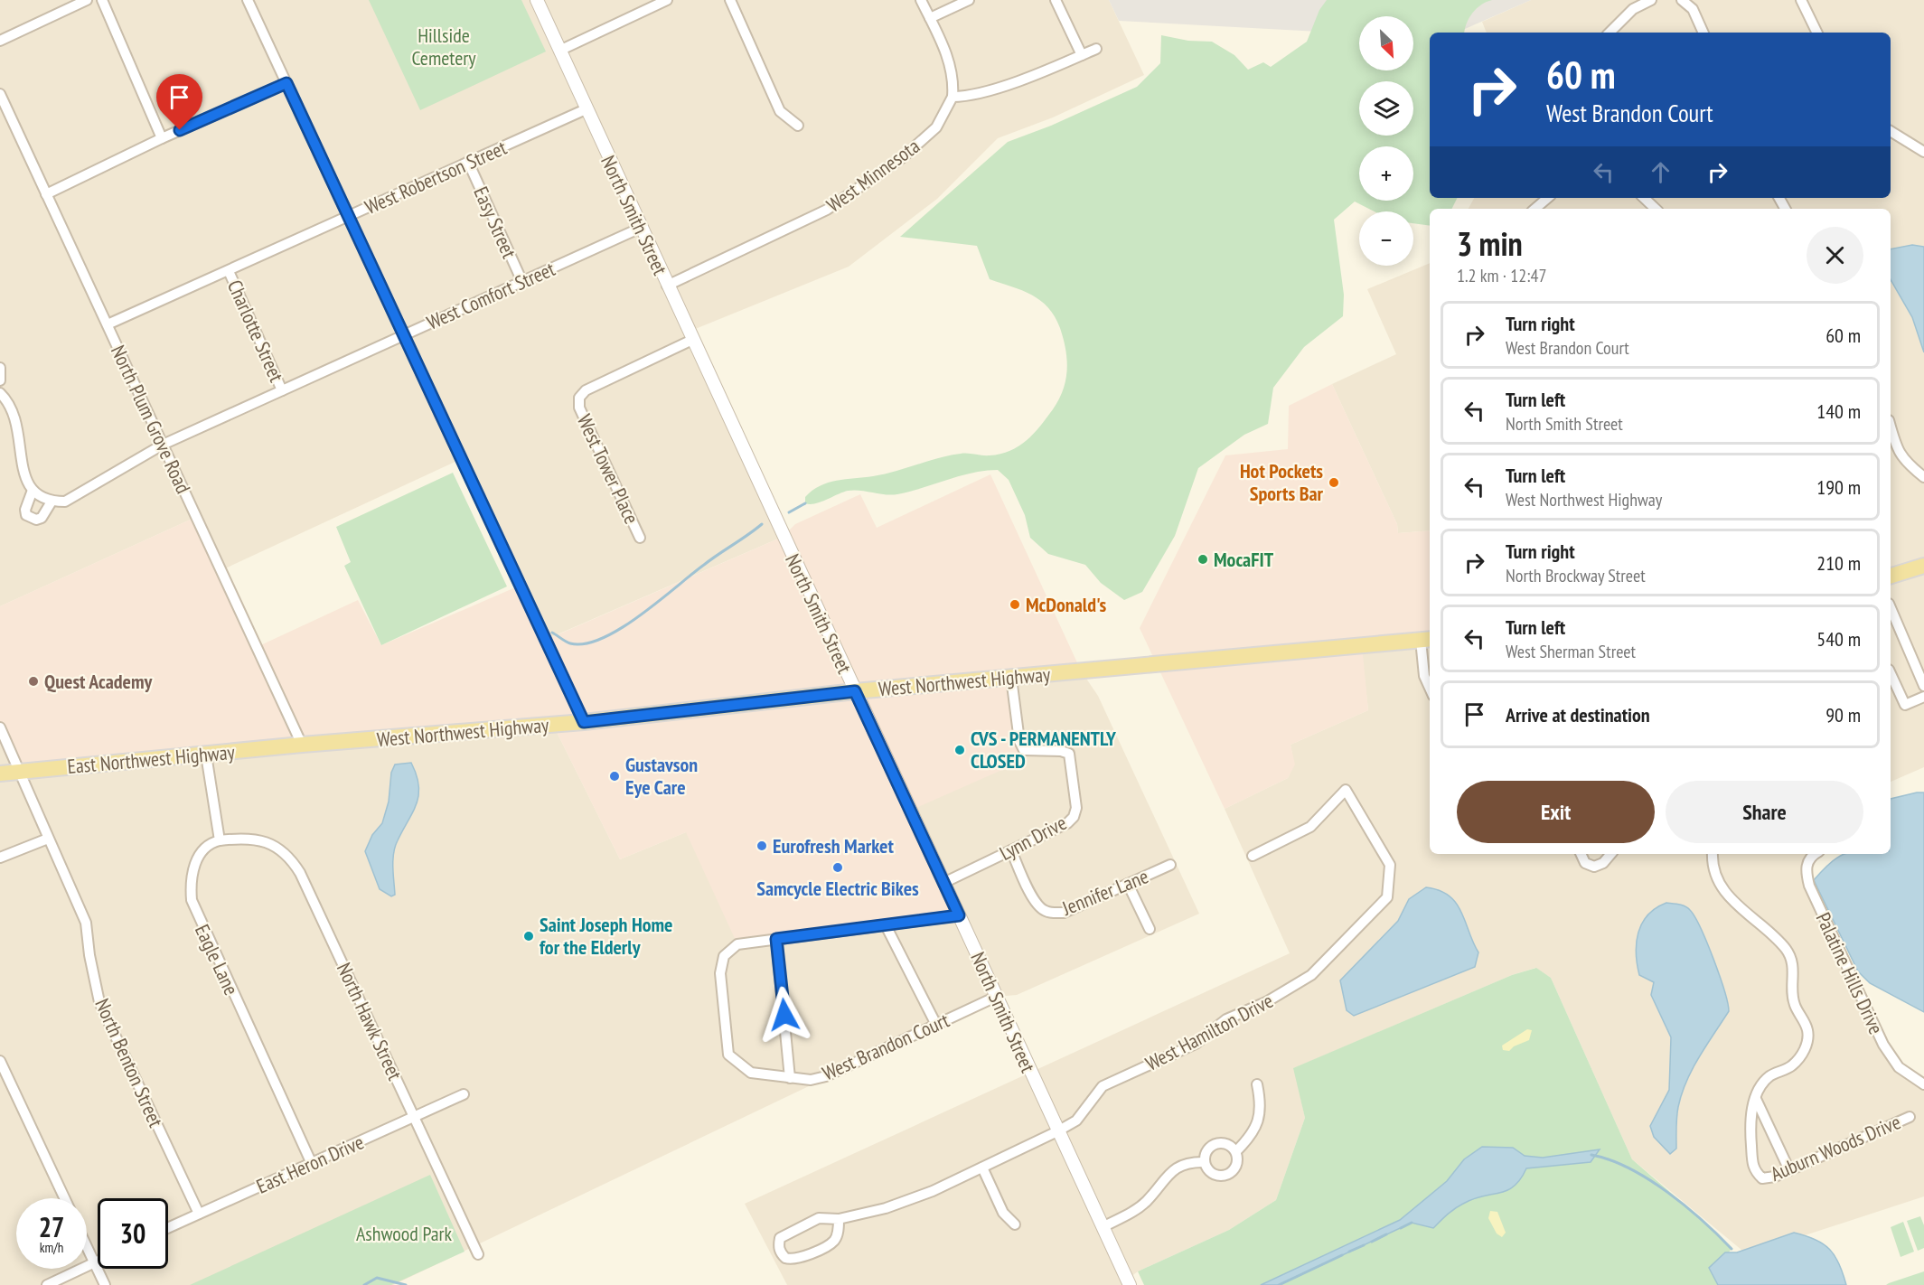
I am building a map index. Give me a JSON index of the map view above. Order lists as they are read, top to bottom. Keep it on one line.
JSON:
{"streets":{"main road":["West Northwest Highway","East Northwest Highway"],"street":["West Minnesota","West Robertson Street","North Smith Street","Easy Street","West Comfort Street","Charlotte Street","North Plum Grove Road","West Tower Place","Lynn Drive","Jennifer Lane","Eagle Lane","Palatine Hills Drive","North Hawk Street","West Hamilton Drive","West Brandon Court","North Benton Street","Auburn Woods Drive","East Heron Drive"]},"crossings":[["West Minnesota","North Smith Street"],["West Robertson Street","North Smith Street"],["West Robertson Street","Easy Street"],["West Robertson Street","Charlotte Street"],["West Robertson Street","North Plum Grove Road"],["North Smith Street","West Comfort Street"],["North Smith Street","West Tower Place"],["North Smith Street","West Northwest Highway"],["North Smith Street","Lynn Drive"],["North Smith Street","West Hamilton Drive"],["North Smith Street","West Brandon Court"],["Easy Street","West Comfort Street"],["West Comfort Street","Charlotte Street"],["West Comfort Street","North Plum Grove Road"],["North Plum Grove Road","West Northwest Highway"],["North Plum Grove Road","East Northwest Highway"],["West Northwest Highway","East Northwest Highway"],["West Northwest Highway","Lynn Drive"],["East Northwest Highway","North Benton Street"],["Lynn Drive","Jennifer Lane"],["Eagle Lane","North Hawk Street"],["Eagle Lane","East Heron Drive"],["North Hawk Street","East Heron Drive"],["North Benton Street","East Heron Drive"]],"parks":["Hillside Cemetery","Ashwood Park"],"places":["Hot Pockets Sports Bar","MocaFIT","McDonald's","Quest Academy","CVS - PERMANENTLY CLOSED","Gustavson Eye Care","Eurofresh Market","Samcycle Electric Bikes","Saint Joseph Home for the Elderly"],"north":"bottom right","page":{"map_buttons":["+","−"],"turn":["60 m","West Brandon Court"],"heading":["3 min","1.2 km · 12:47"],"list":[{"name":"Turn right","note":"West Brandon Court","value":"60 m"},{"name":"Turn left","note":"North Smith Street","value":"140 m"},{"name":"Turn left","note":"West Northwest Highway","value":"190 m"},{"name":"Turn right","note":"North Brockway Street","value":"210 m"},{"name":"Turn left","note":"West Sherman Street","value":"540 m"},{"name":"Arrive at destination","value":"90 m"}],"buttons":["Exit","Share"],"speed":"27 km/h","limit":"30"}}
